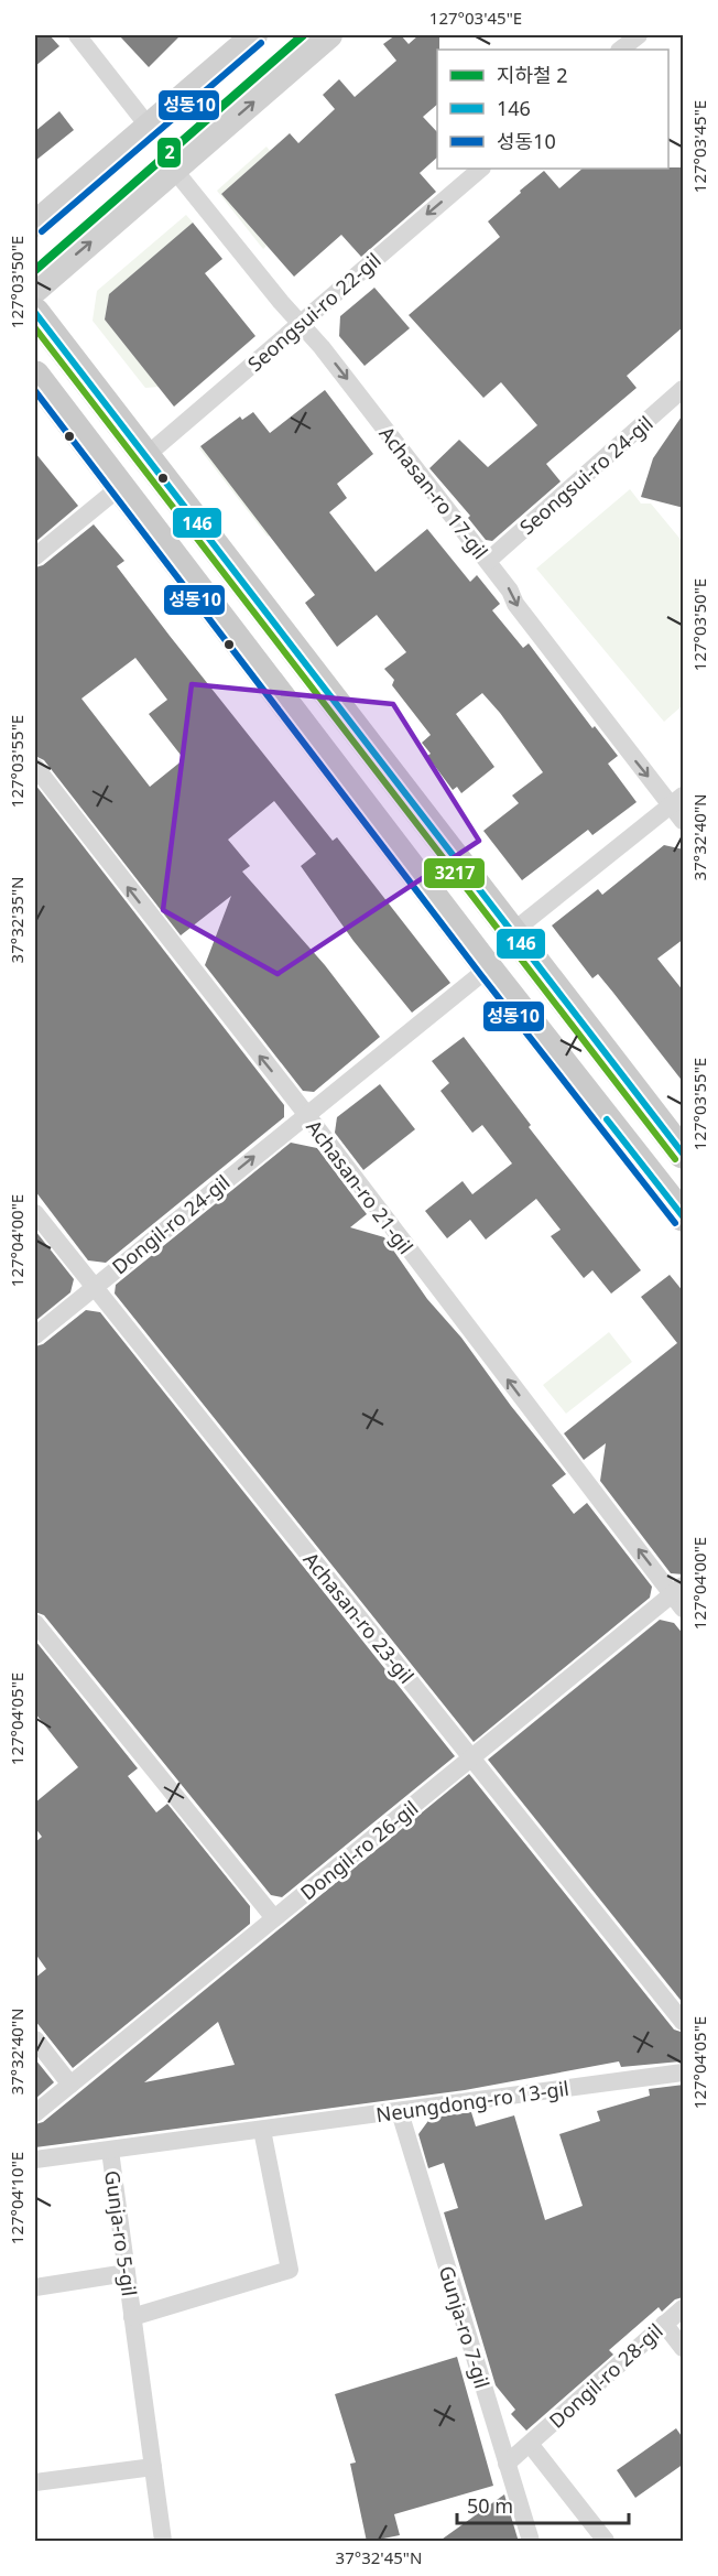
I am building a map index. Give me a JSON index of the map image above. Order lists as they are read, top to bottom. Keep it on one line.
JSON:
{"streets":{"street":["Seongsui-ro 22-gil","Seongsui-ro 24-gil","Achasan-ro 17-gil","Achasan-ro 21-gil","Dongil-ro 24-gil","Achasan-ro 23-gil","Dongil-ro 26-gil","Neungdong-ro 13-gil","Gunja-ro 5-gil","Gunja-ro 7-gil","Dongil-ro 28-gil"]},"crossings":[["Seongsui-ro 22-gil","Achasan-ro 17-gil"],["Seongsui-ro 24-gil","Achasan-ro 17-gil"],["Achasan-ro 21-gil","Dongil-ro 24-gil"],["Achasan-ro 21-gil","Dongil-ro 26-gil"],["Dongil-ro 24-gil","Achasan-ro 23-gil"],["Achasan-ro 23-gil","Dongil-ro 26-gil"],["Neungdong-ro 13-gil","Gunja-ro 5-gil"],["Neungdong-ro 13-gil","Gunja-ro 7-gil"],["Gunja-ro 7-gil","Dongil-ro 28-gil"]],"one_way":["Seongsui-ro 22-gil","Achasan-ro 17-gil","Achasan-ro 21-gil","Dongil-ro 24-gil"],"lines":["metro line 2","transit line 성동10","transit line 146","transit line 3217"],"legend":["지하철 2","146","성동10"],"scale_bar":"50 m","coordinates":["127°03'45\"E","127°03'50\"E","127°03'55\"E","37°32'40\"N","37°32'35\"N","127°04'00\"E","127°04'05\"E","127°04'10\"E","37°32'45\"N"]}
